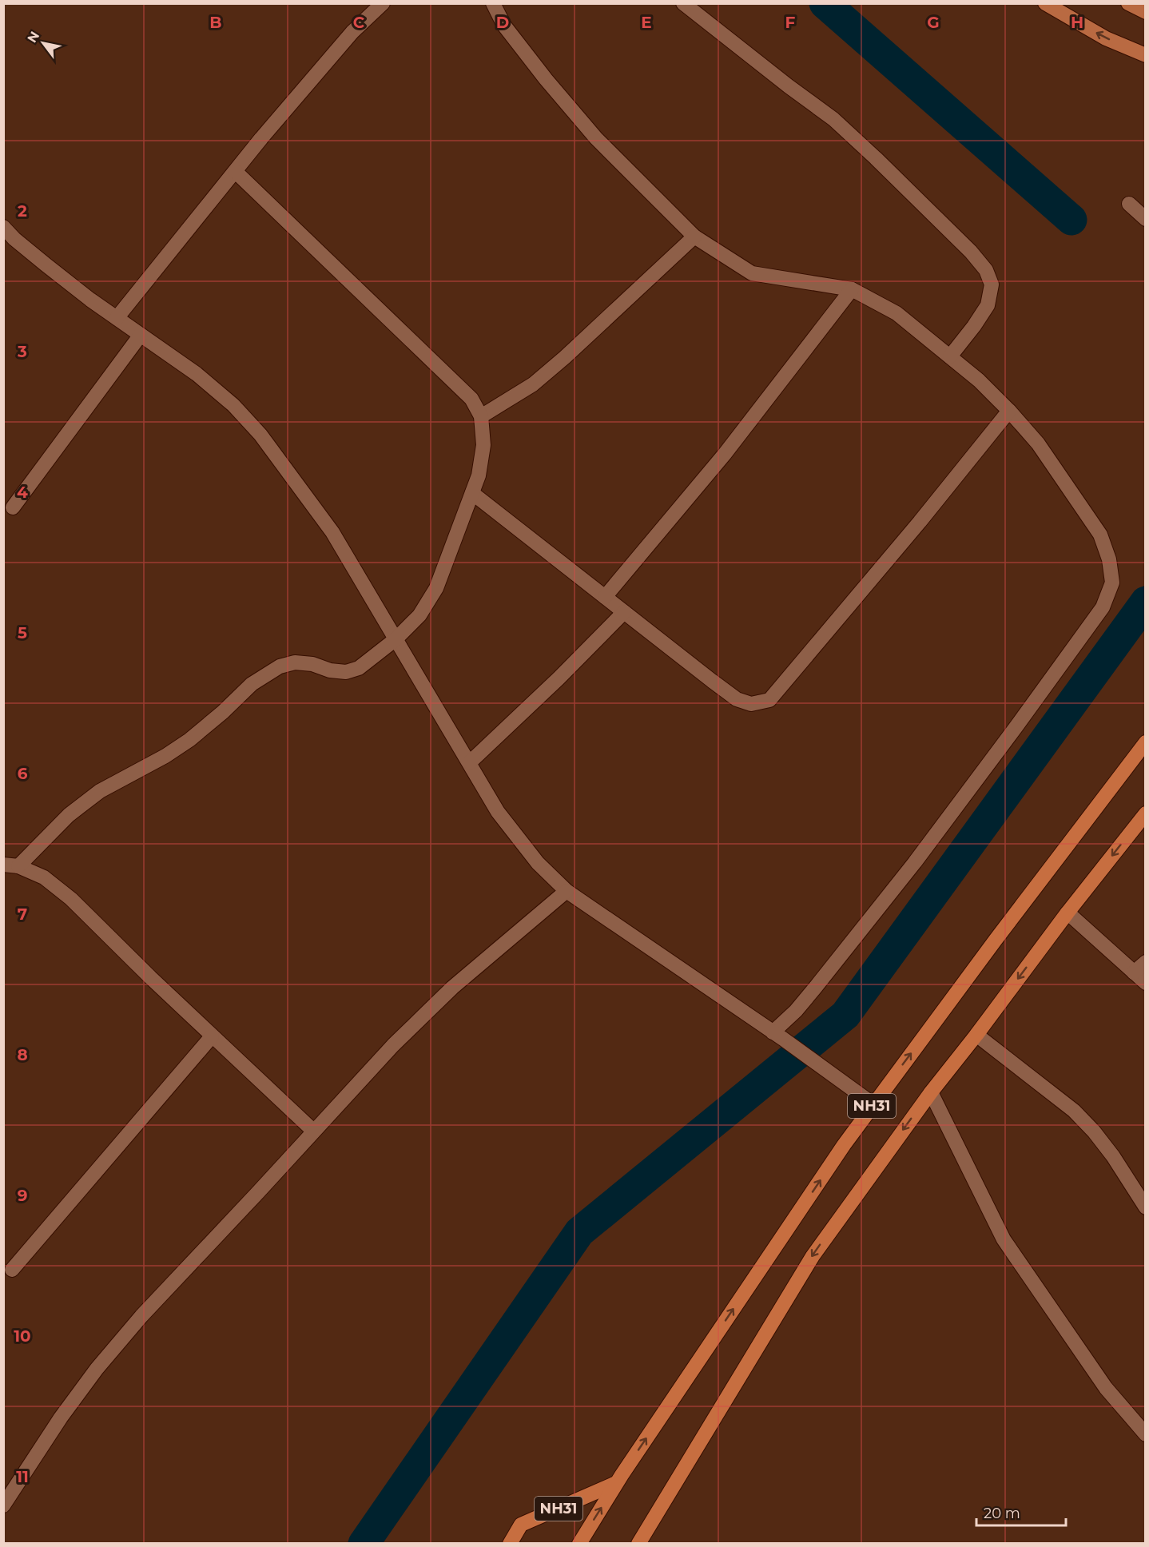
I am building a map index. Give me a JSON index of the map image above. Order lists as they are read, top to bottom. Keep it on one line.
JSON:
{"streets":{"highway":["NH31"]},"scale_bar":"20 m","north":"top left","grid":{"columns":["B","C","D","E","F","G","H"],"rows":["2","3","4","5","6","7","8","9","10","11"]}}
